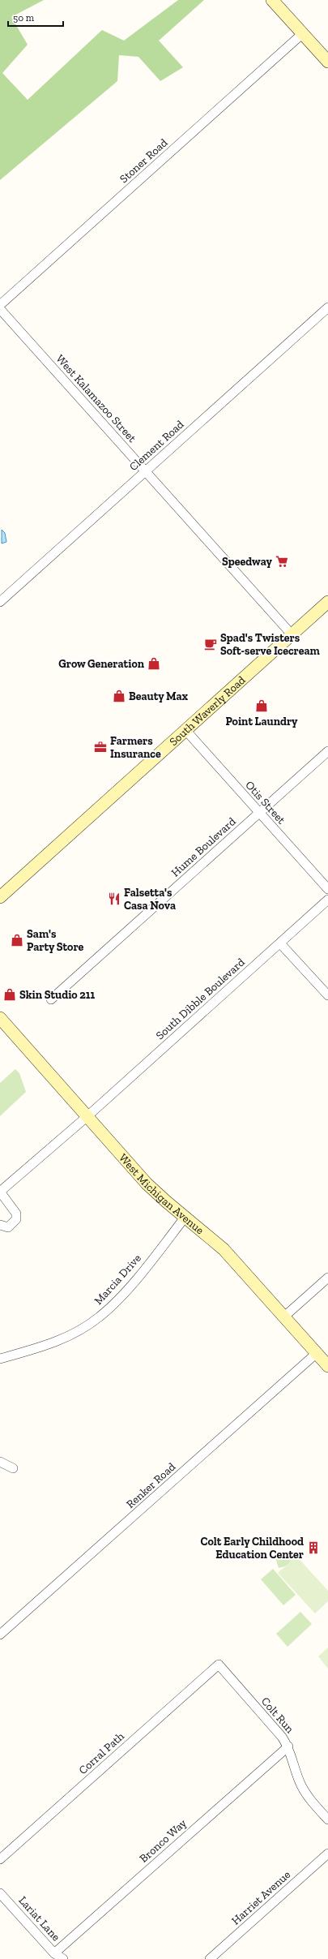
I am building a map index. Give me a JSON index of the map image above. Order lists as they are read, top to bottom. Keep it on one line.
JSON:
{"streets":{"street":["Stoner Road","West Kalamazoo Street","Clement Road","South Waverly Road","Otis Street","Hume Boulevard","South Dibble Boulevard","West Michigan Avenue","Marcia Drive","Renker Road","Colt Run","Corral Path","Bronco Way","Harriet Avenue","Lariat Lane"]},"crossings":[["West Kalamazoo Street","Clement Road"],["West Kalamazoo Street","South Waverly Road"],["South Waverly Road","Otis Street"],["Otis Street","Hume Boulevard"],["South Dibble Boulevard","West Michigan Avenue"],["West Michigan Avenue","Marcia Drive"],["West Michigan Avenue","Renker Road"],["Colt Run","Corral Path"],["Colt Run","Bronco Way"],["Bronco Way","Lariat Lane"]],"places":{"supermarket":["Speedway"],"cafe":["Spad's Twisters Soft-serve Icecream"],"shop":["Grow Generation","Beauty Max","Point Laundry","Sam's Party Store","Skin Studio 211"],"office":["Farmers Insurance"],"restaurant":["Falsetta's Casa Nova"],"building":["Colt Early Childhood Education Center"]},"scale_bar":"50 m"}
